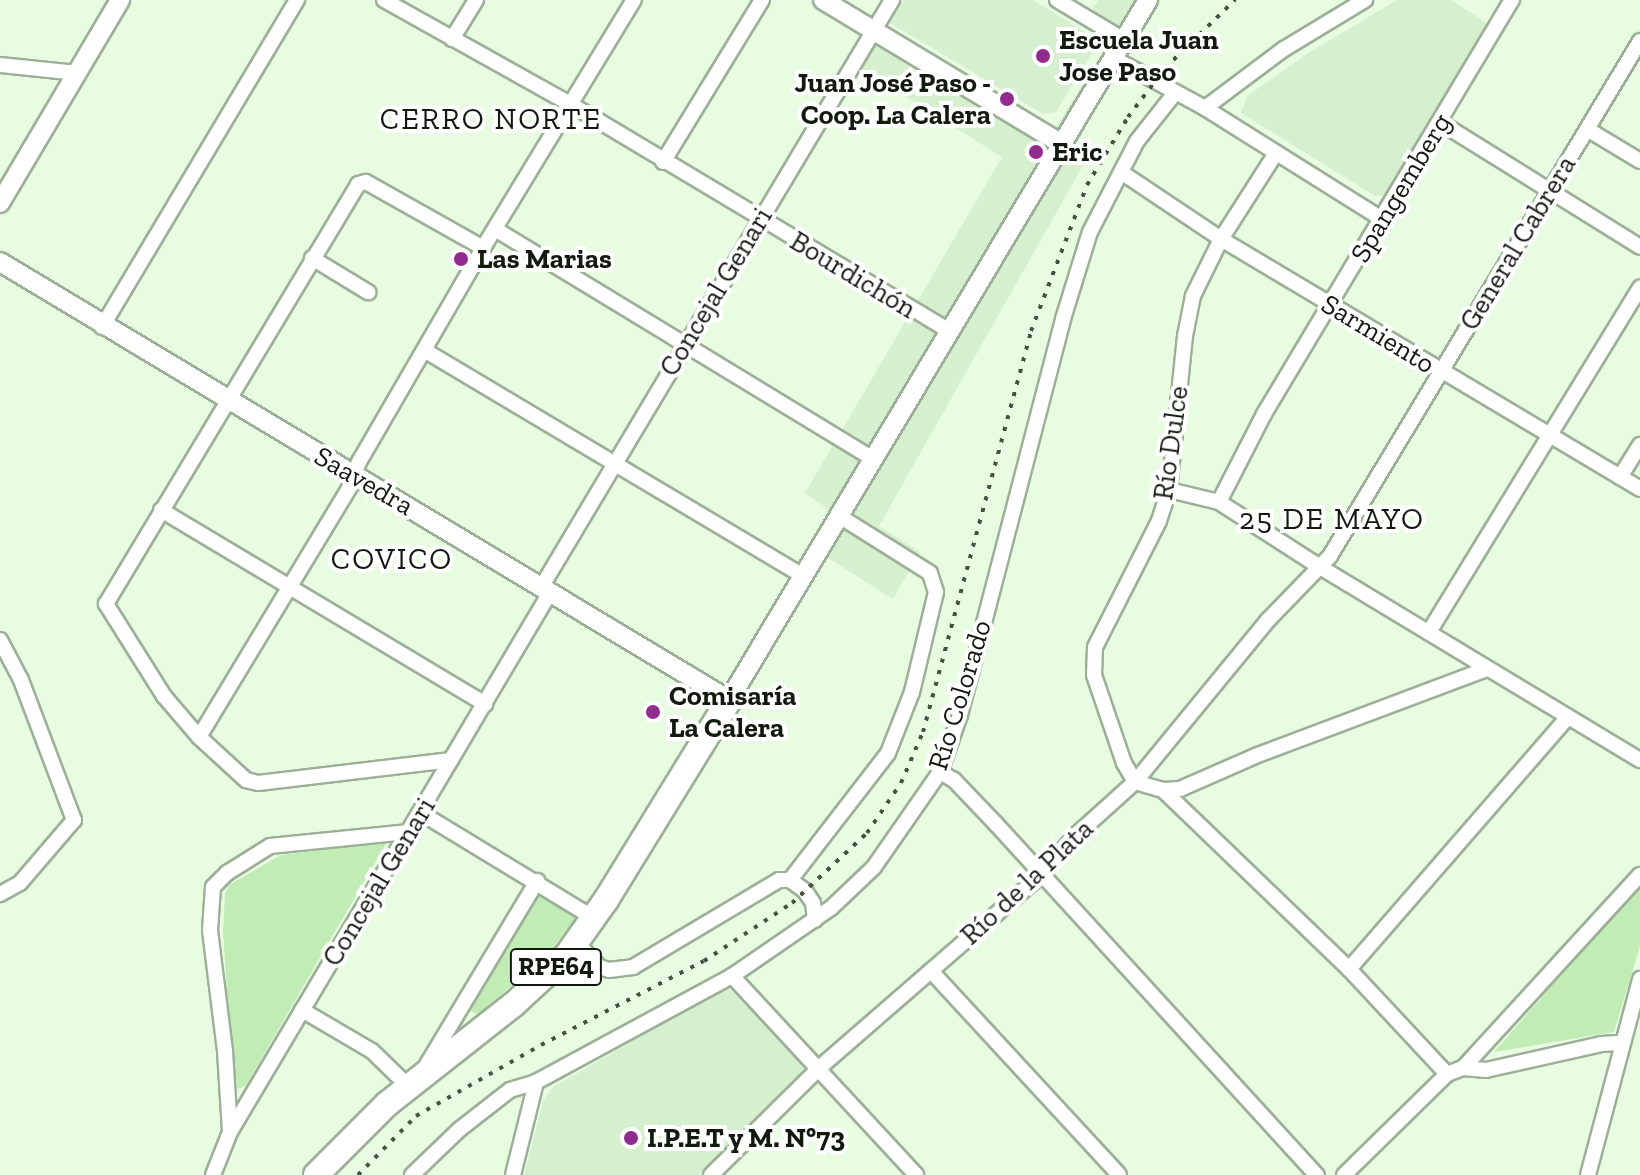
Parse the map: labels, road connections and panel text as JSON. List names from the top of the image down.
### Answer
{
  "streets": {
    "main road": ["RPE64"],
    "street": [
      "Spangemberg",
      "General Cabrera",
      "Bourdichón",
      "Concejal Genari",
      "Sarmiento",
      "Río Dulce",
      "Saavedra",
      "Río Colorado",
      "Río de la Plata"
    ]
  },
  "crossings": [
    ["Spangemberg", "Sarmiento"],
    ["General Cabrera", "Sarmiento"],
    ["General Cabrera", "Río de la Plata"],
    ["Bourdichón", "Concejal Genari"],
    ["Bourdichón", "RPE64"],
    ["Concejal Genari", "Saavedra"],
    ["Sarmiento", "Río Dulce"],
    ["Sarmiento", "Río Colorado"],
    ["Río Dulce", "Río de la Plata"],
    ["Saavedra", "RPE64"]
  ],
  "districts": ["CERRO NORTE", "25 DE MAYO", "COVICO"],
  "places": [
    "Escuela Juan Jose Paso",
    "Juan José Paso - Coop. La Calera",
    "Eric",
    "Las Marias",
    "Comisaría La Calera",
    "I.P.E.T y M. N°73"
  ]
}
